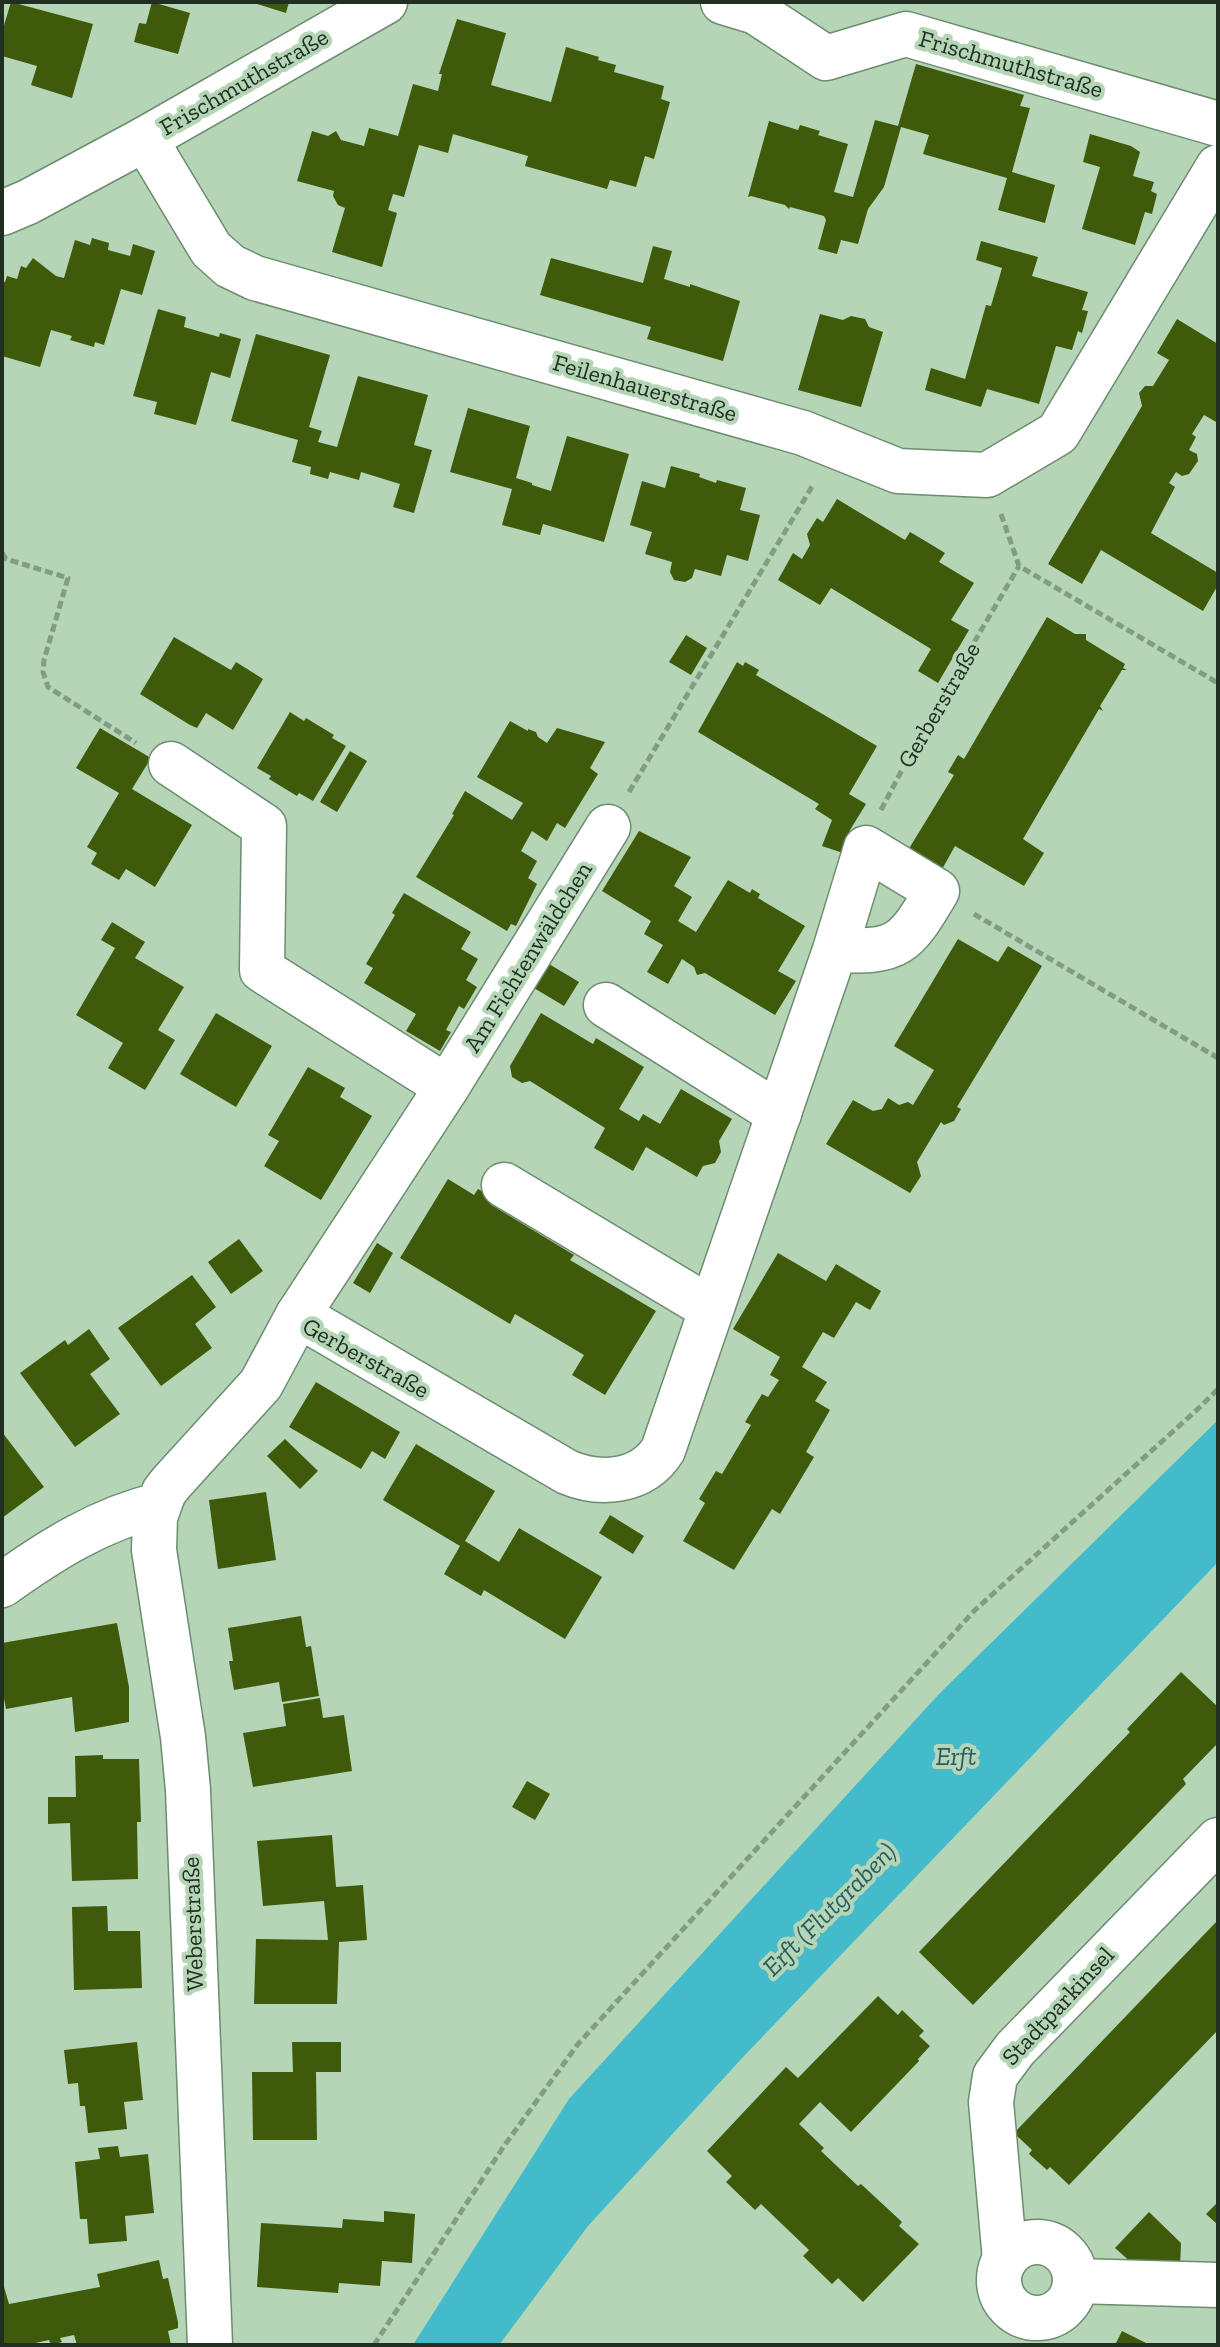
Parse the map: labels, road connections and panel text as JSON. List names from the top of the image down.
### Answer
{
  "streets": {
    "street": [
      "Frischmuthstraße",
      "Feilenhauerstraße",
      "Gerberstraße",
      "Am Fichtenwäldchen",
      "Weberstraße",
      "Stadtparkinsel"
    ]
  },
  "crossings": [
    ["Frischmuthstraße", "Feilenhauerstraße"],
    ["Gerberstraße", "Am Fichtenwäldchen"],
    ["Gerberstraße", "Weberstraße"]
  ],
  "water": ["Erft", "Erft (Flutgraben)"]
}
